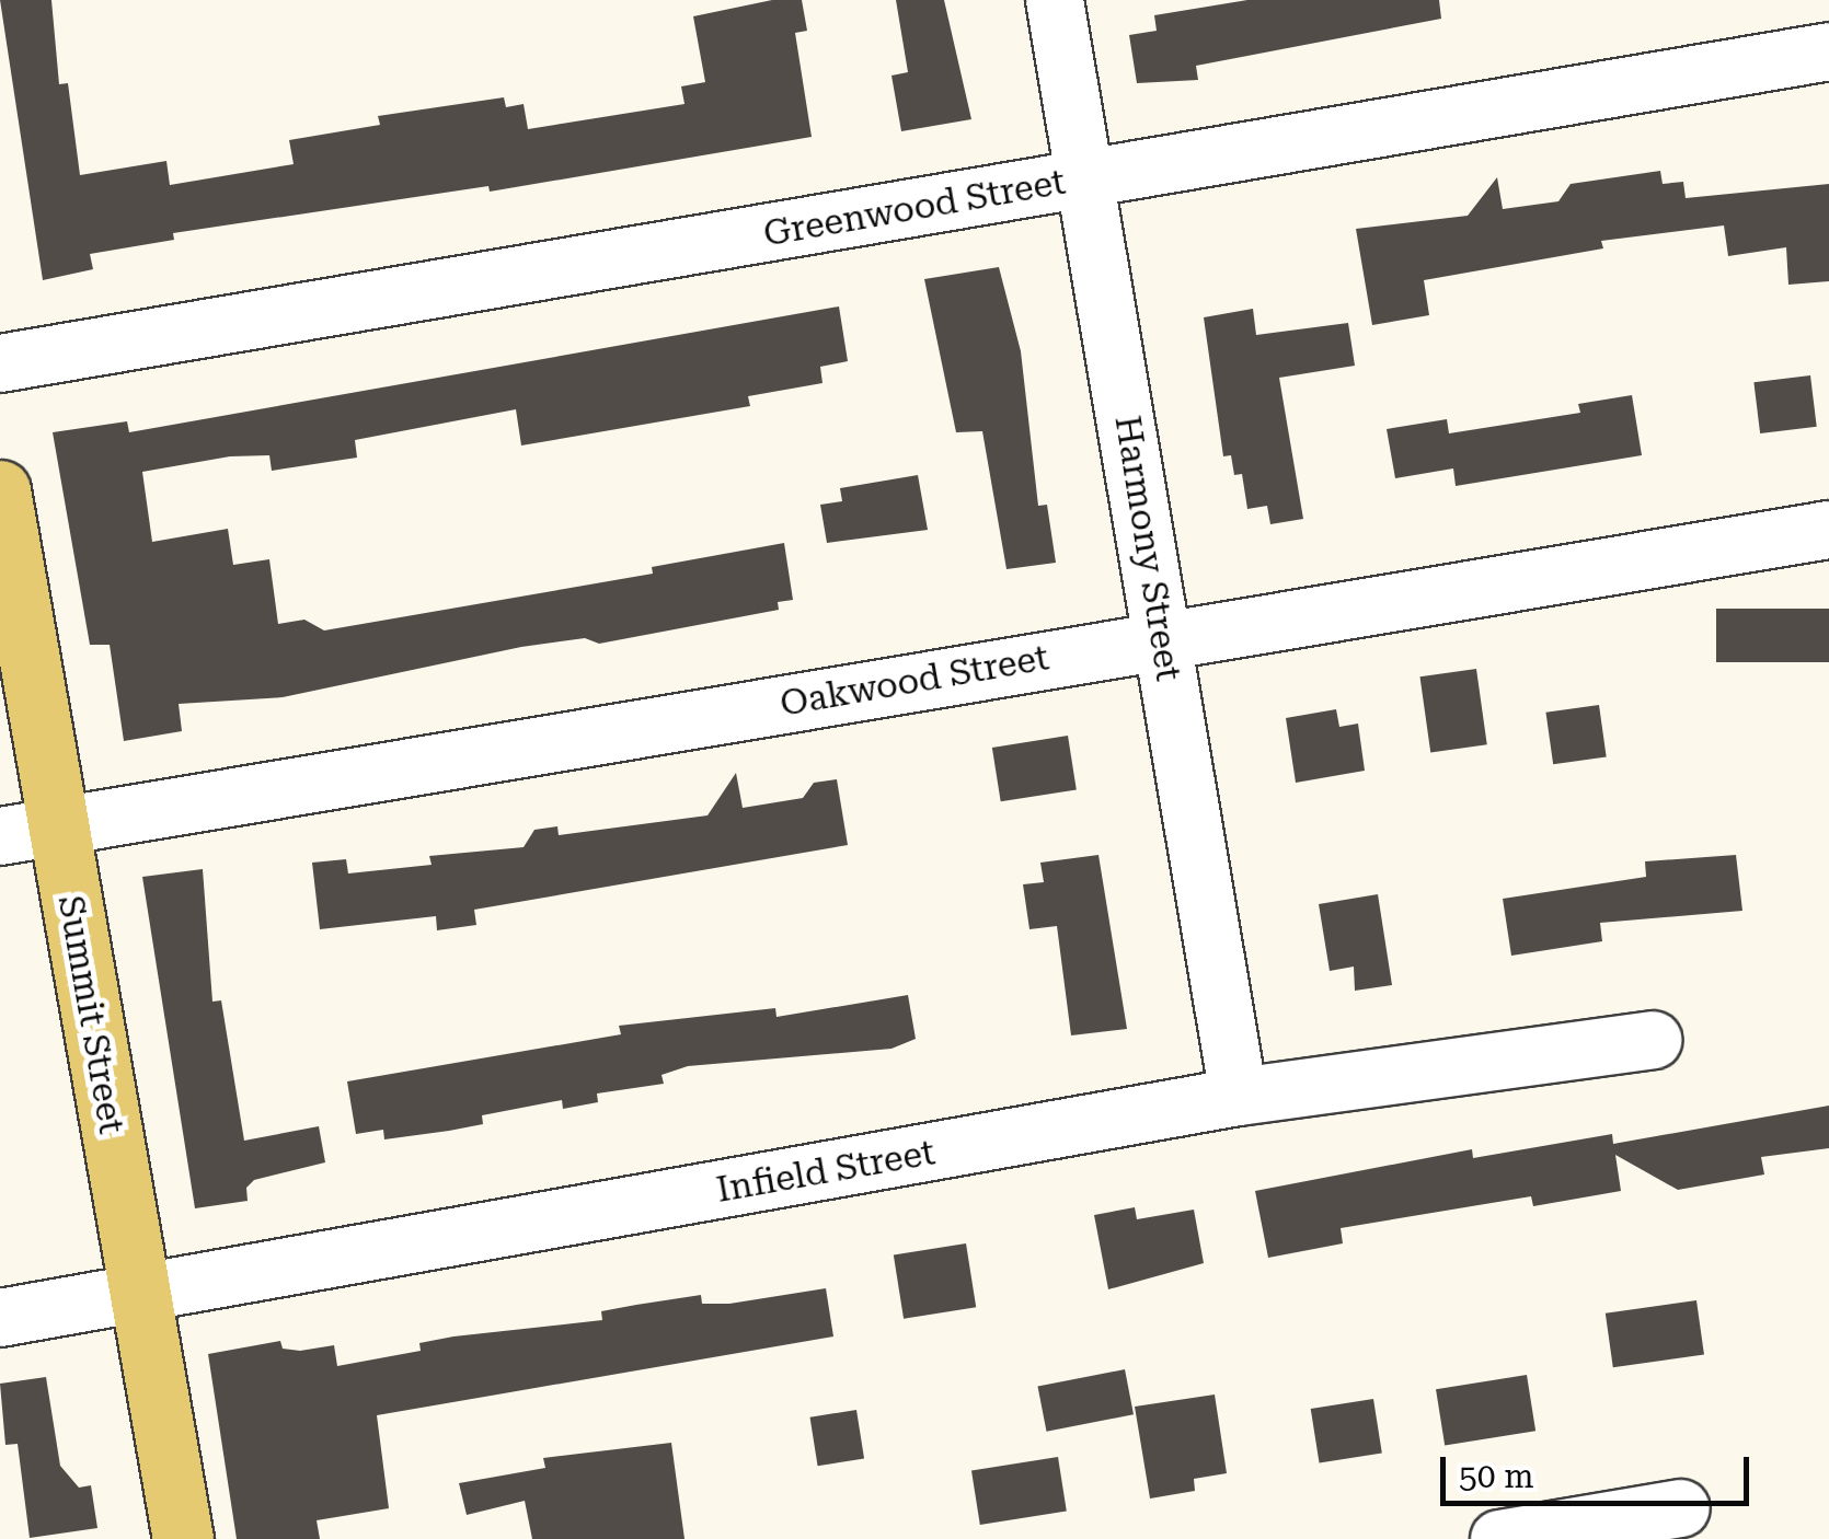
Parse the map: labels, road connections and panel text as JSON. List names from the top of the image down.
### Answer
{
  "streets": {
    "main road": ["Summit Street"],
    "street": [
      "Greenwood Street",
      "Harmony Street",
      "Oakwood Street",
      "Infield Street"
    ]
  },
  "crossings": [
    ["Greenwood Street", "Harmony Street"],
    ["Harmony Street", "Oakwood Street"],
    ["Harmony Street", "Infield Street"],
    ["Oakwood Street", "Summit Street"],
    ["Summit Street", "Infield Street"]
  ],
  "scale_bar": "50 m"
}
